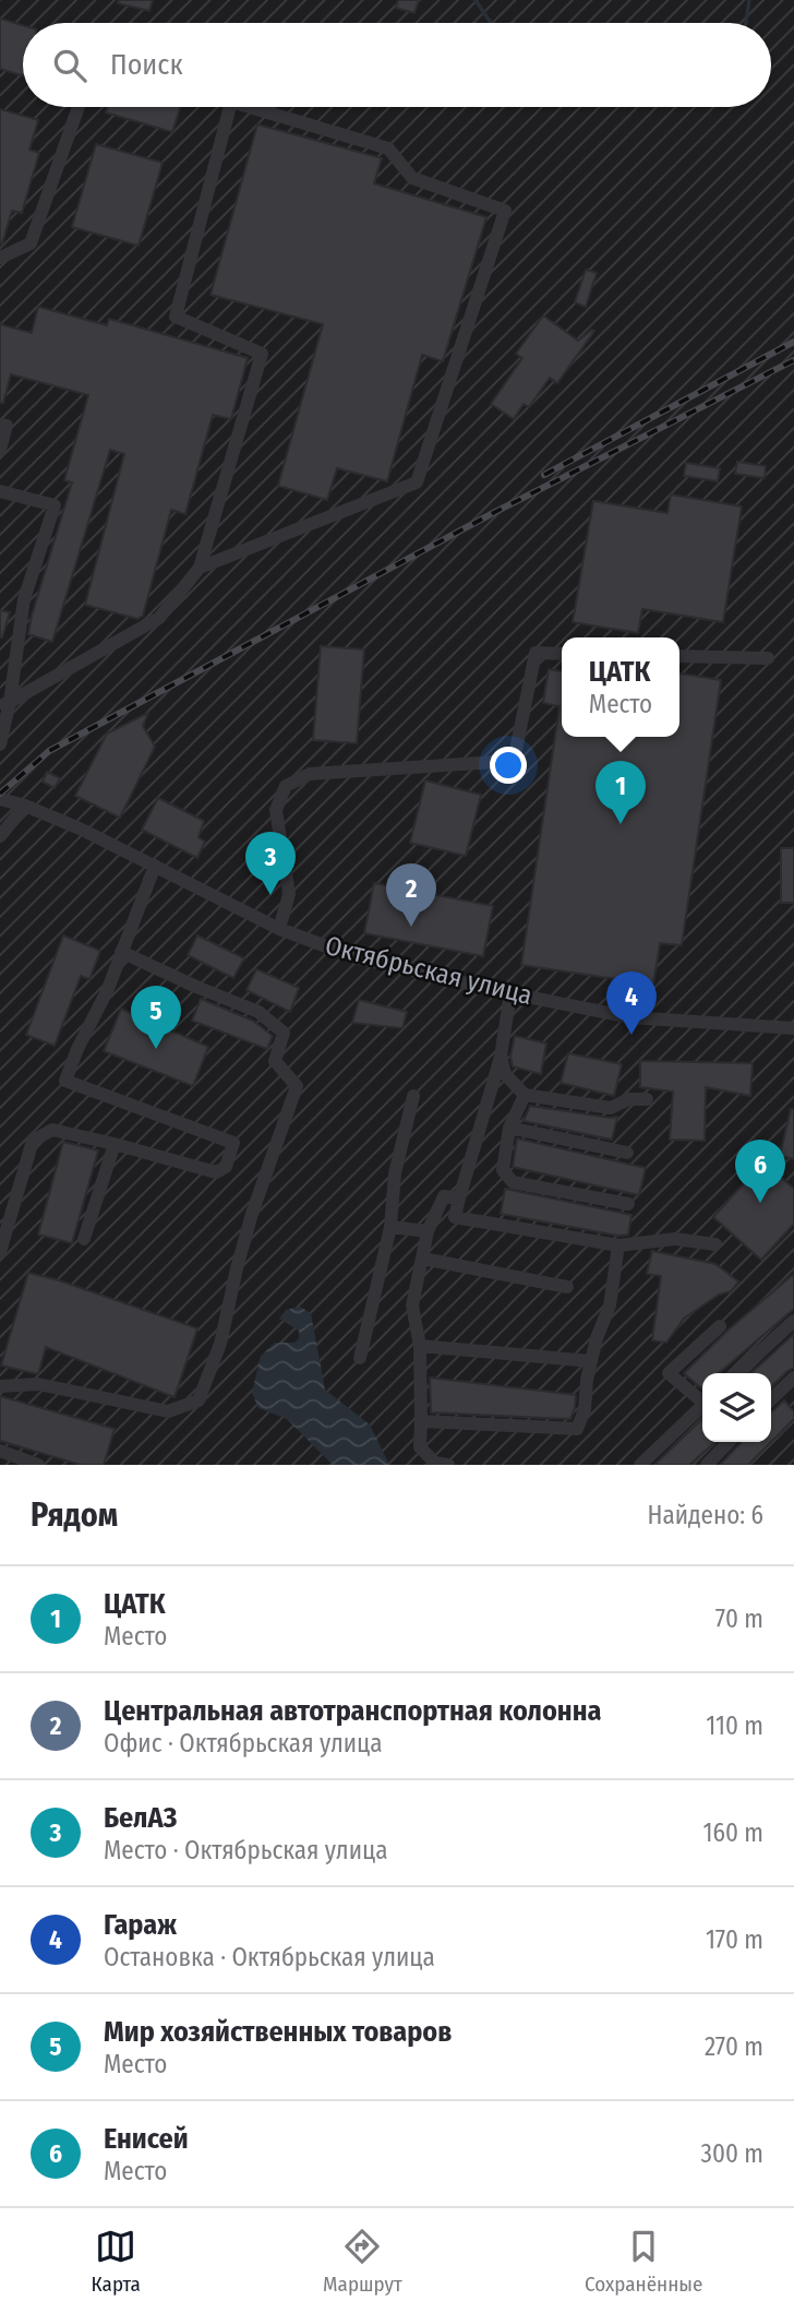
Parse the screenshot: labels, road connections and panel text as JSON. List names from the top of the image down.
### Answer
{
  "streets": {
    "street": ["Октябрьская улица"]
  },
  "page": {
    "search": "Поиск",
    "popup": ["ЦАТК", "Место"],
    "pins": [
      "1",
      "3",
      "2",
      "4",
      "5",
      "6"
    ],
    "heading": ["Рядом", "Найдено: 6"],
    "list": [
      {
        "mark": "1",
        "name": "ЦАТК",
        "note": "Место",
        "value": "70 m"
      },
      {
        "mark": "2",
        "name": "Центральная автотранспортная колонна",
        "note": "Офис · Октябрьская улица",
        "value": "110 m"
      },
      {
        "mark": "3",
        "name": "БелАЗ",
        "note": "Место · Октябрьская улица",
        "value": "160 m"
      },
      {
        "mark": "4",
        "name": "Гараж",
        "note": "Остановка · Октябрьская улица",
        "value": "170 m"
      },
      {
        "mark": "5",
        "name": "Мир хозяйственных товаров",
        "note": "Место",
        "value": "270 m"
      },
      {
        "mark": "6",
        "name": "Енисей",
        "note": "Место",
        "value": "300 m"
      }
    ],
    "nav": ["Карта", "Маршрут", "Сохранённые"]
  }
}
